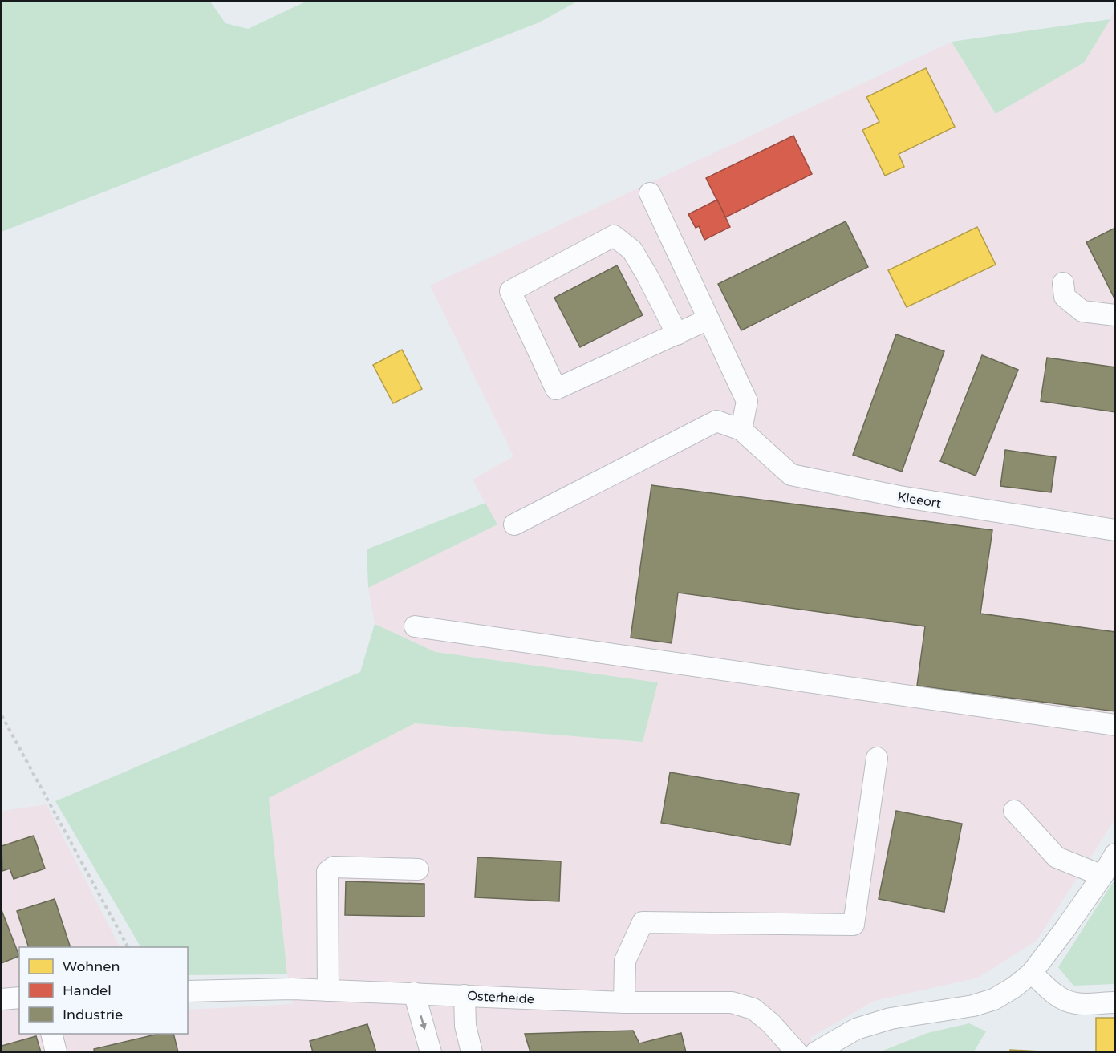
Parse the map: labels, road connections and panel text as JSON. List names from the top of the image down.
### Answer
{
  "streets": {
    "street": ["Kleeort", "Osterheide"]
  },
  "legend": ["Wohnen", "Handel", "Industrie"]
}
